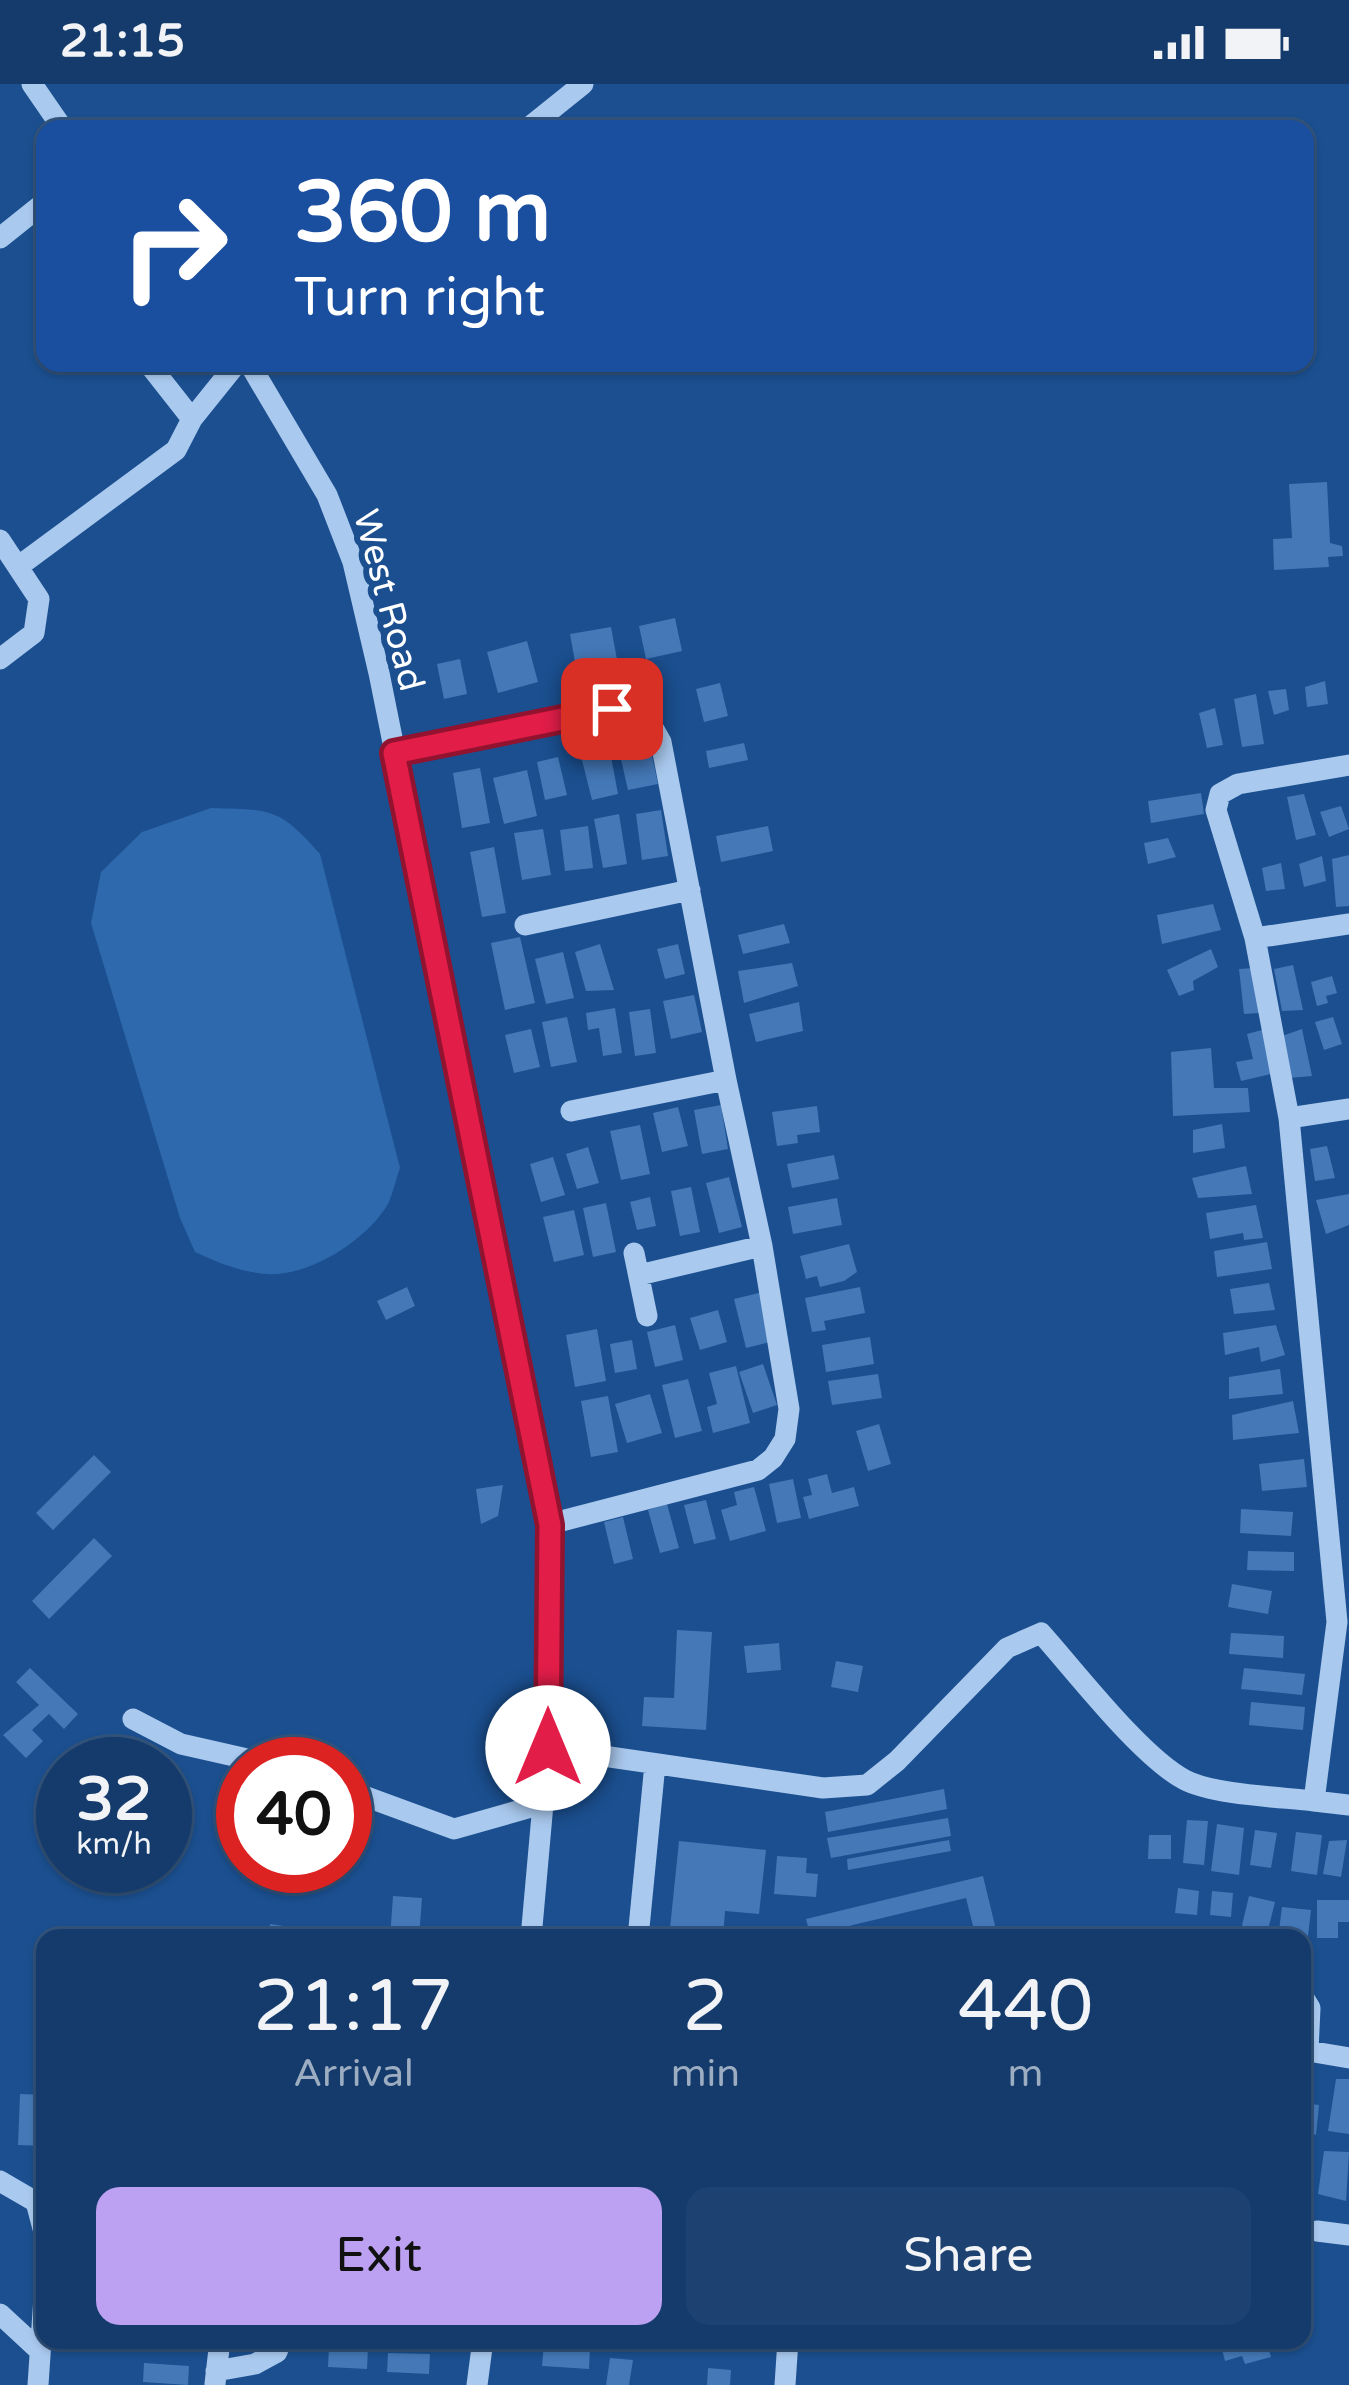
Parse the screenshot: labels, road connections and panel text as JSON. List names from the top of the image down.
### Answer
{
  "streets": {
    "street": ["West Road"]
  },
  "page": {
    "status": "21:15",
    "turn": ["360 m", "Turn right"],
    "speed": "32 km/h",
    "limit": "40",
    "eta": [
      "21:17",
      "Arrival",
      "2",
      "min",
      "440",
      "m"
    ],
    "buttons": ["Exit", "Share"]
  }
}
